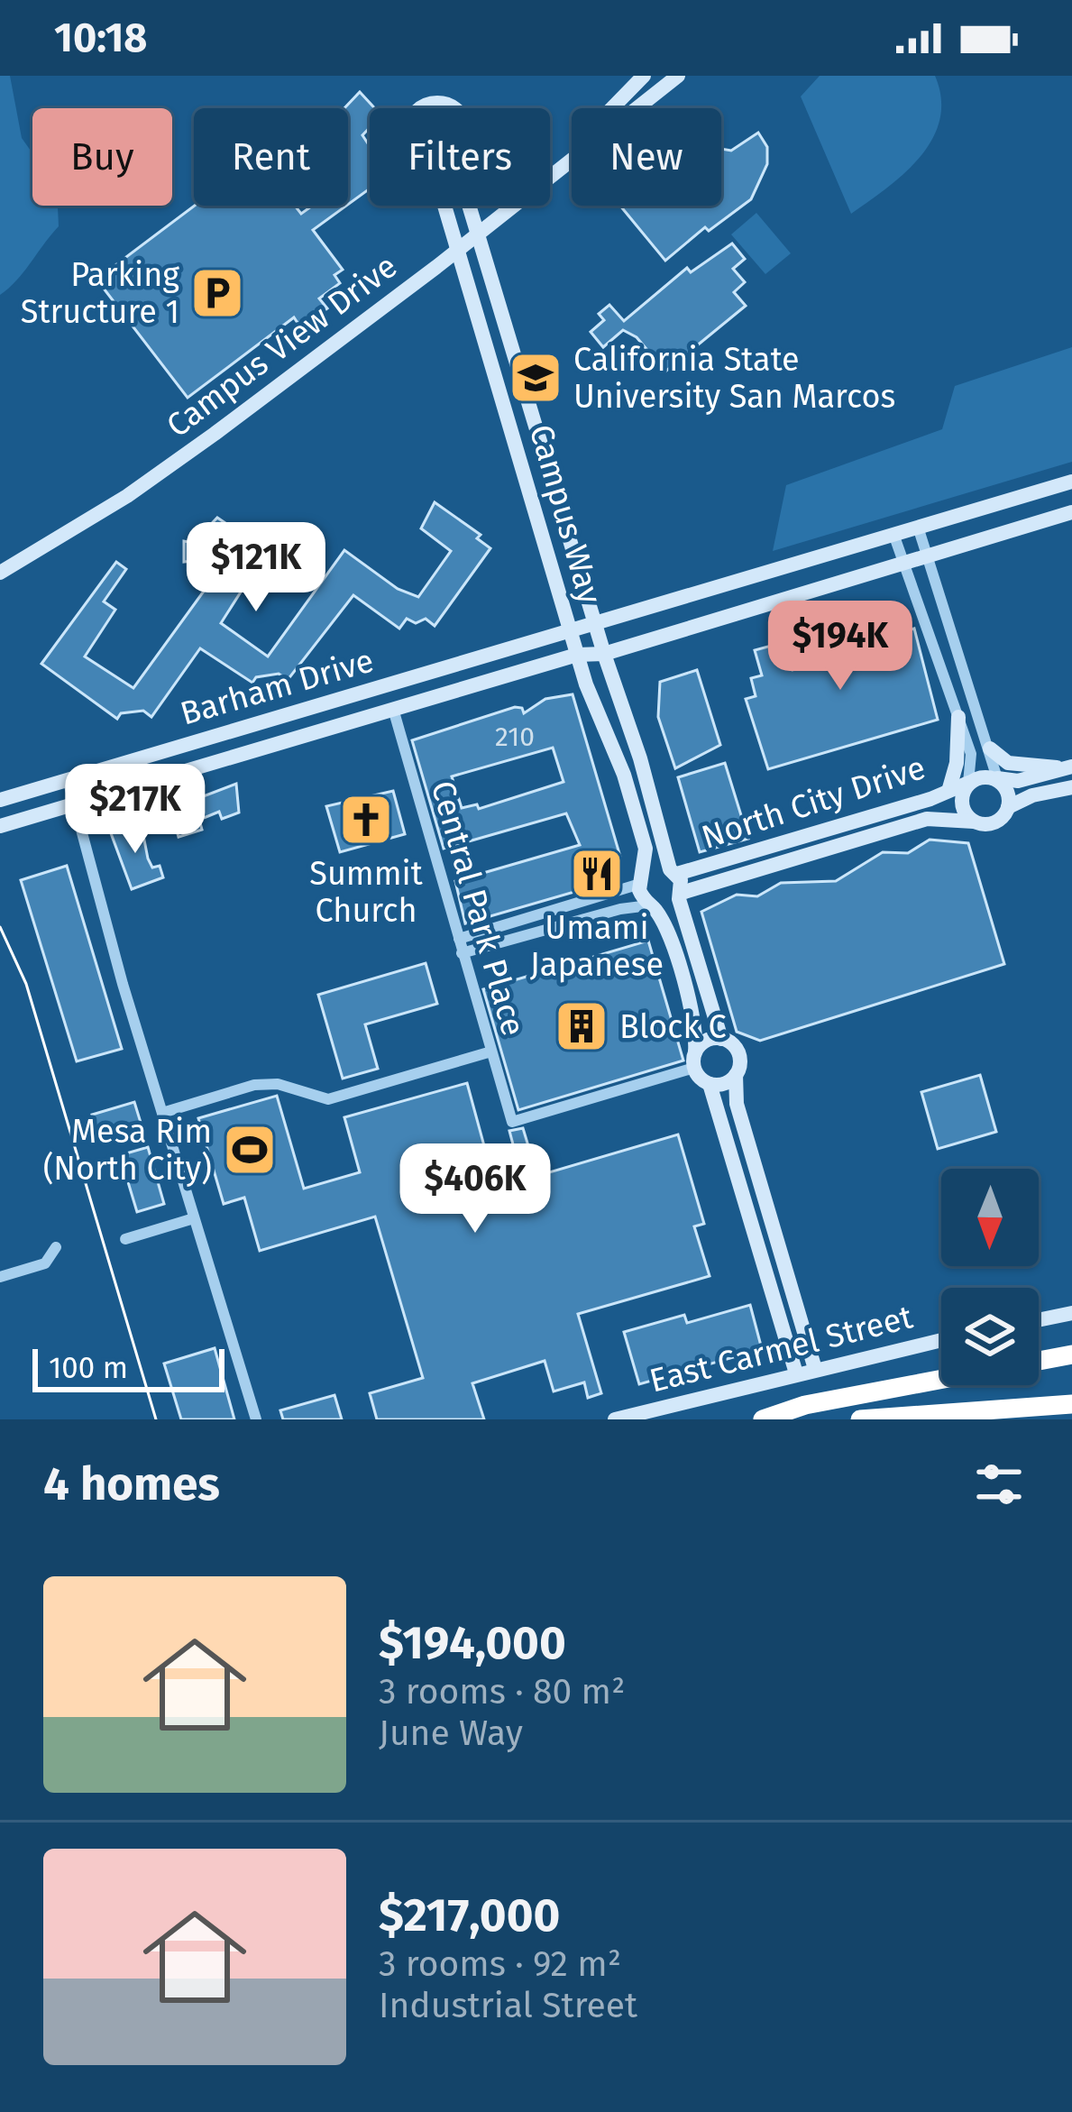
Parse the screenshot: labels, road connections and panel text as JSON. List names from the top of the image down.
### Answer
{
  "streets": {
    "street": [
      "Campus View Drive",
      "Campus Way",
      "Barham Drive",
      "North City Drive",
      "Central Park Place",
      "East Carmel Street"
    ]
  },
  "crossings": [
    ["Campus View Drive", "Campus Way"],
    ["Campus Way", "Barham Drive"],
    ["Campus Way", "North City Drive"],
    ["Campus Way", "Central Park Place"],
    ["Campus Way", "East Carmel Street"],
    ["Barham Drive", "Central Park Place"]
  ],
  "places": {
    "parking": ["Parking Structure 1"],
    "school or university": ["California State University San Marcos"],
    "church": ["Summit Church"],
    "restaurant": ["Umami Japanese"],
    "building": ["Block C"],
    "sports": ["Mesa Rim (North City)"]
  },
  "house_numbers": ["210"],
  "scale_bar": "100 m",
  "north": "bottom",
  "page": {
    "status": "10:18",
    "chip": [
      "Buy",
      "Rent",
      "Filters",
      "New"
    ],
    "price": [
      "$121K",
      "$194K",
      "$217K",
      "$406K"
    ],
    "scale": "100 m",
    "heading": "4 homes",
    "list": [
      {
        "name": "$194,000",
        "note": "3 rooms · 80 m² · June Way"
      },
      {
        "name": "$217,000",
        "note": "3 rooms · 92 m² · Industrial Street"
      }
    ]
  }
}
